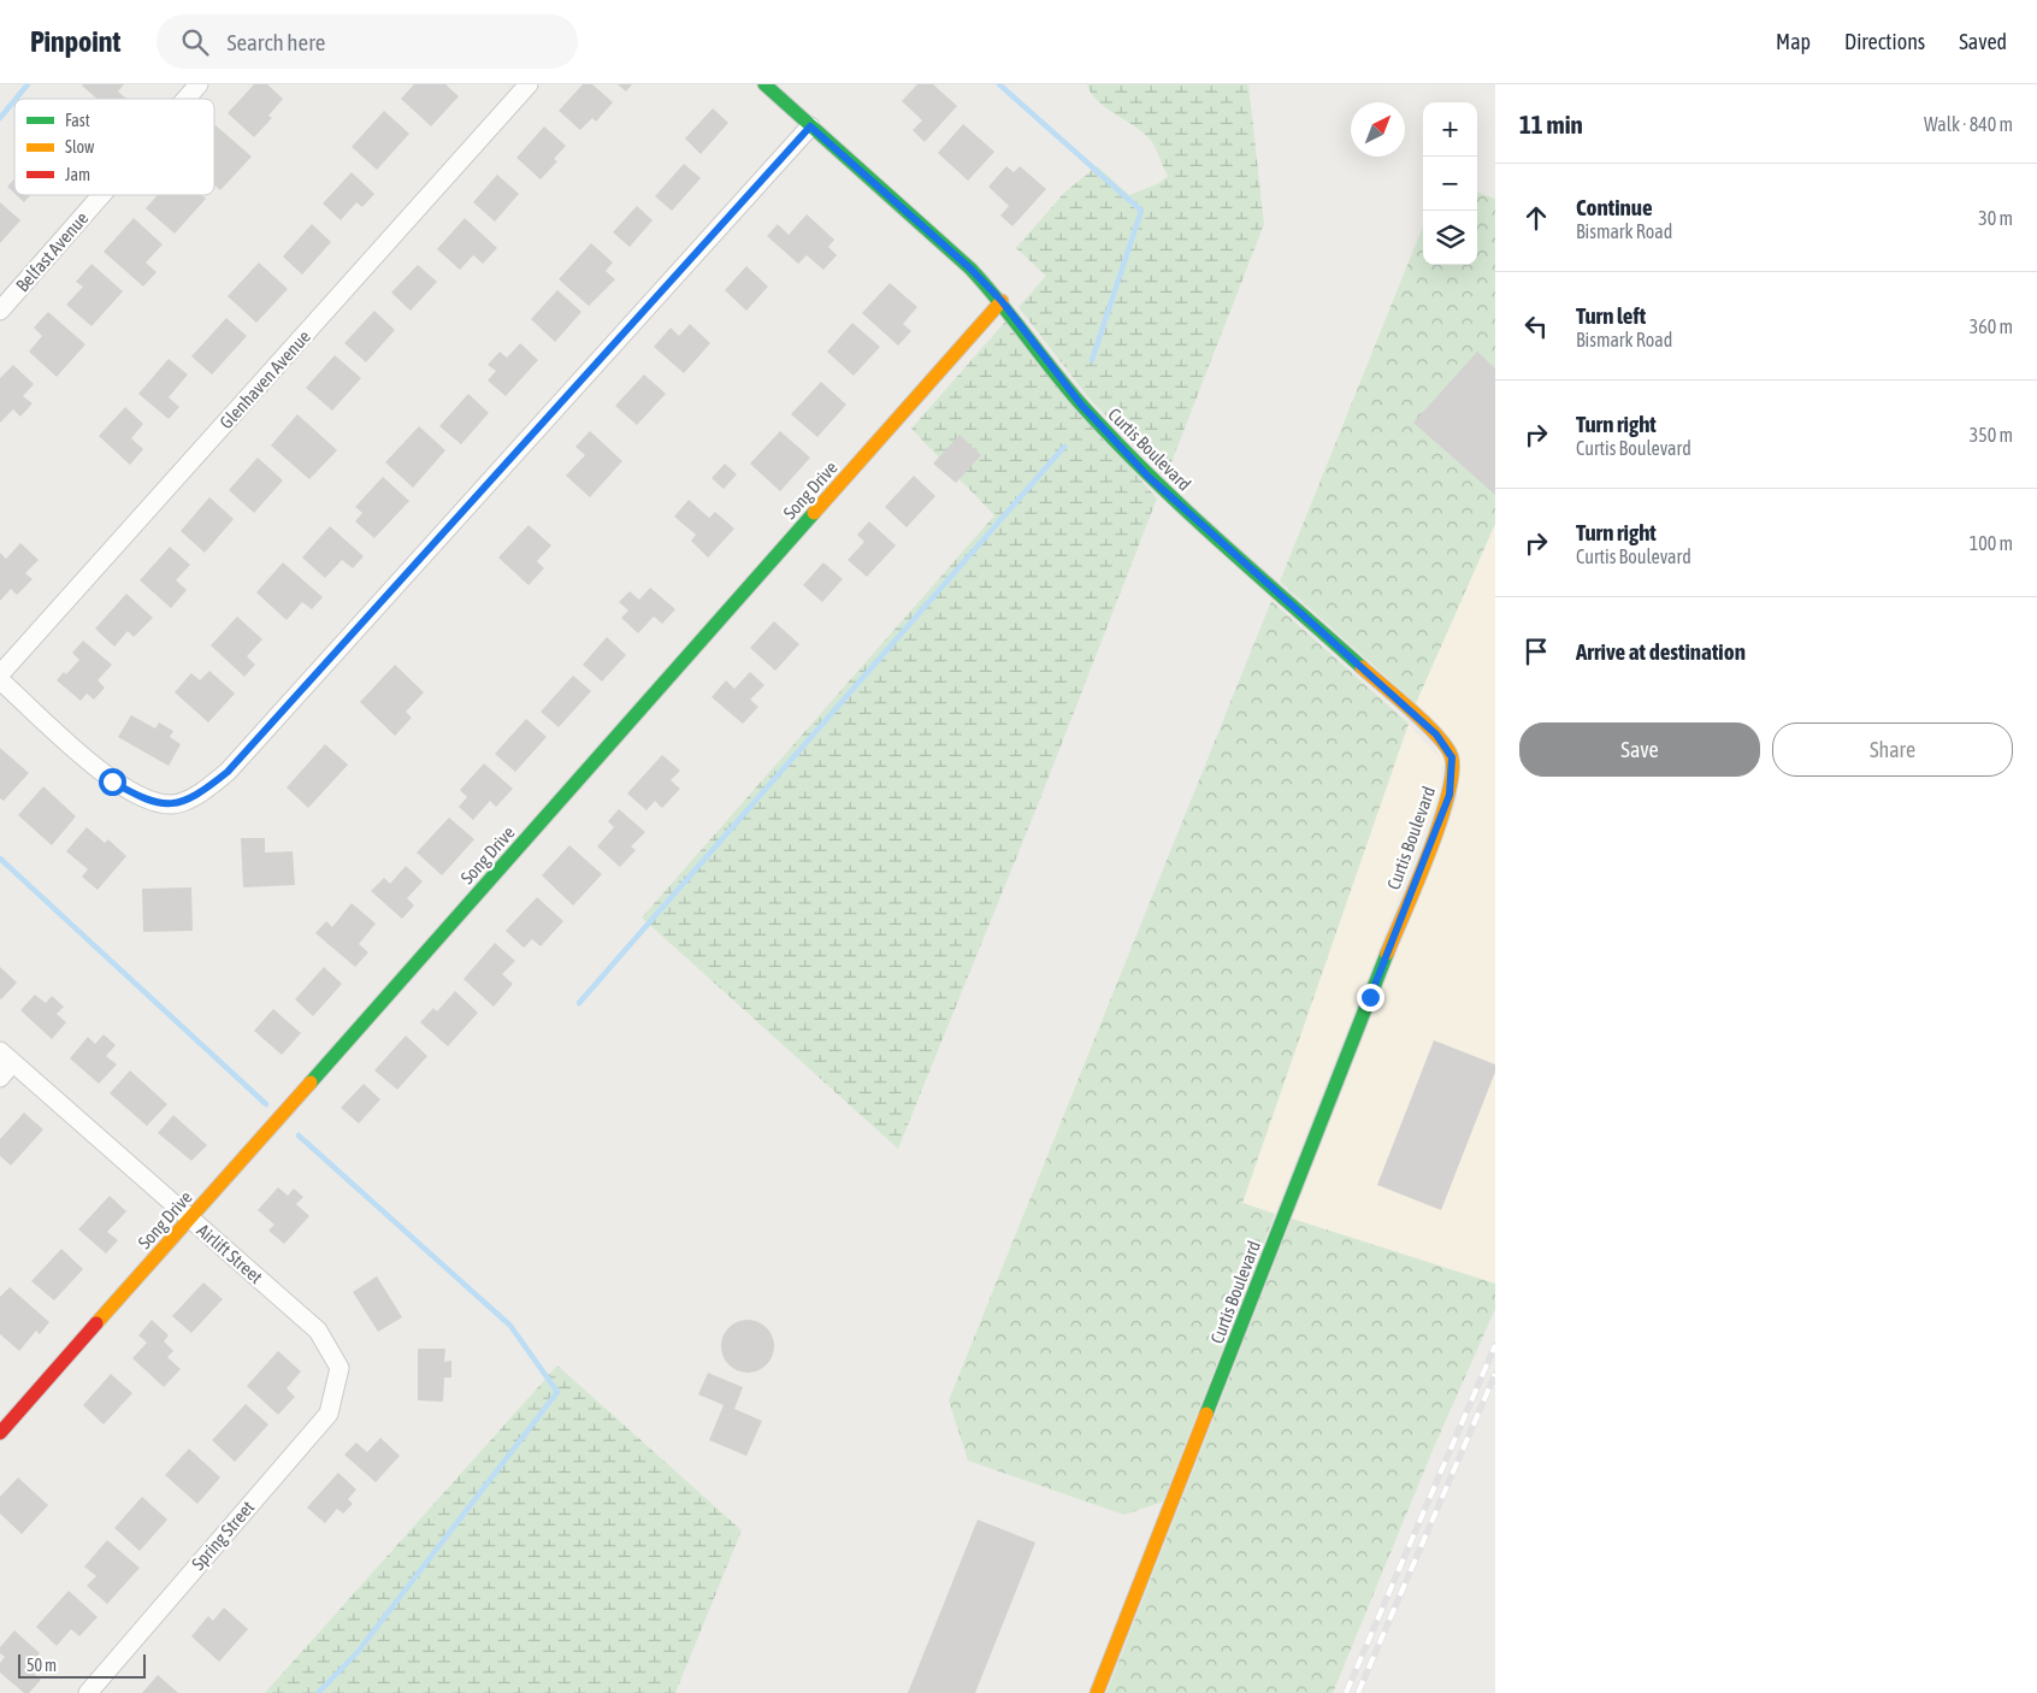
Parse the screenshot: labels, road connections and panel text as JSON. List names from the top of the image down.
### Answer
{
  "streets": {
    "street": [
      "Belfast Avenue",
      "Glenhaven Avenue",
      "Curtis Boulevard",
      "Song Drive",
      "Airlift Street",
      "Spring Street"
    ]
  },
  "crossings": [
    ["Curtis Boulevard", "Song Drive"],
    ["Song Drive", "Airlift Street"],
    ["Airlift Street", "Spring Street"]
  ],
  "legend": ["Fast", "Slow", "Jam"],
  "scale_bar": "50 m",
  "north": "top right",
  "page": {
    "header": "Pinpoint",
    "search": "Search here",
    "nav": ["Map", "Directions", "Saved"],
    "heading": ["11 min", "Walk · 840 m"],
    "map_buttons": ["+", "−"],
    "list": [
      ["Continue", "Bismark Road", "30 m"],
      ["Turn left", "Bismark Road", "360 m"],
      ["Turn right", "Curtis Boulevard", "350 m"],
      ["Turn right", "Curtis Boulevard", "100 m"],
      "Arrive at destination"
    ],
    "buttons": ["Save", "Share"],
    "scale": "50 m"
  }
}
